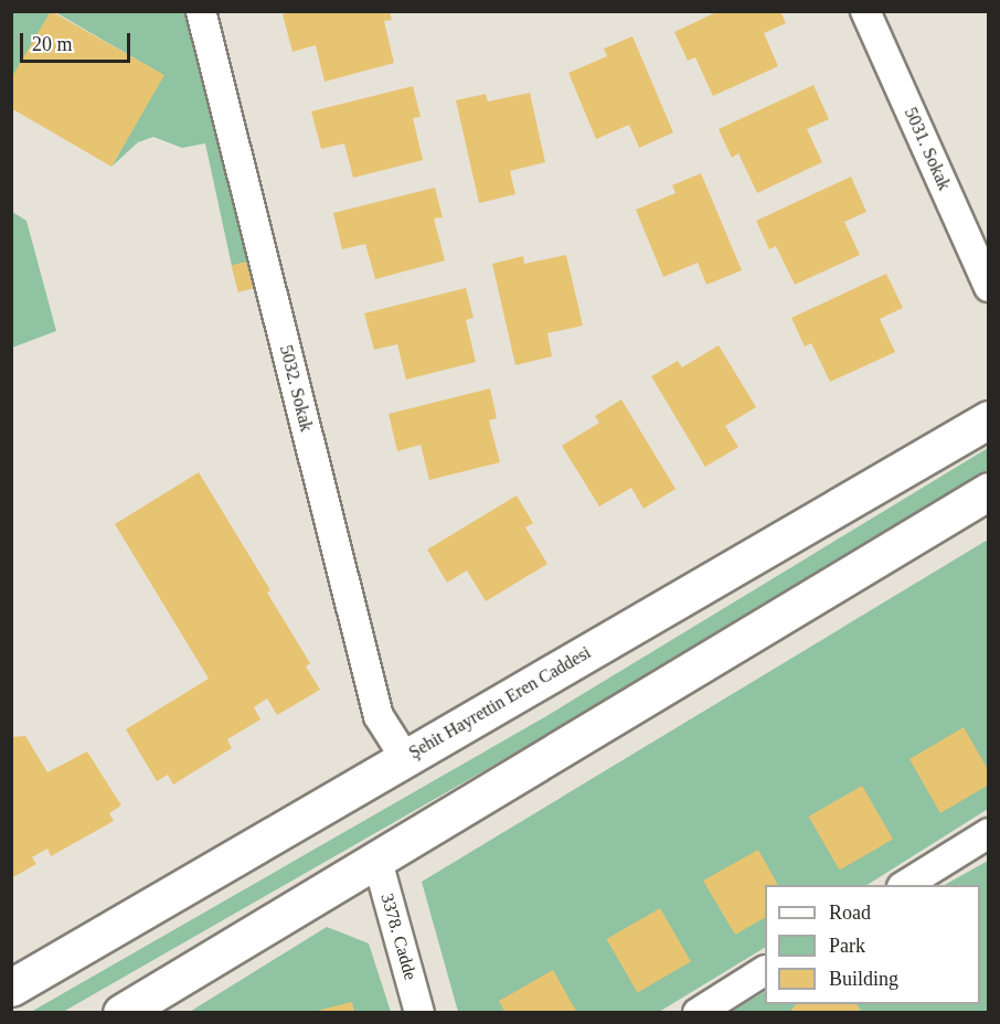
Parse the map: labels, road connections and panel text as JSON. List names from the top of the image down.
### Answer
{
  "streets": {
    "main road": ["Şehit Hayrettin Eren Caddesi"],
    "street": ["5031. Sokak", "5032. Sokak", "3378. Cadde"]
  },
  "crossings": [
    ["5032. Sokak", "Şehit Hayrettin Eren Caddesi"]
  ],
  "legend": ["Road", "Park", "Building"],
  "scale_bar": "20 m"
}
